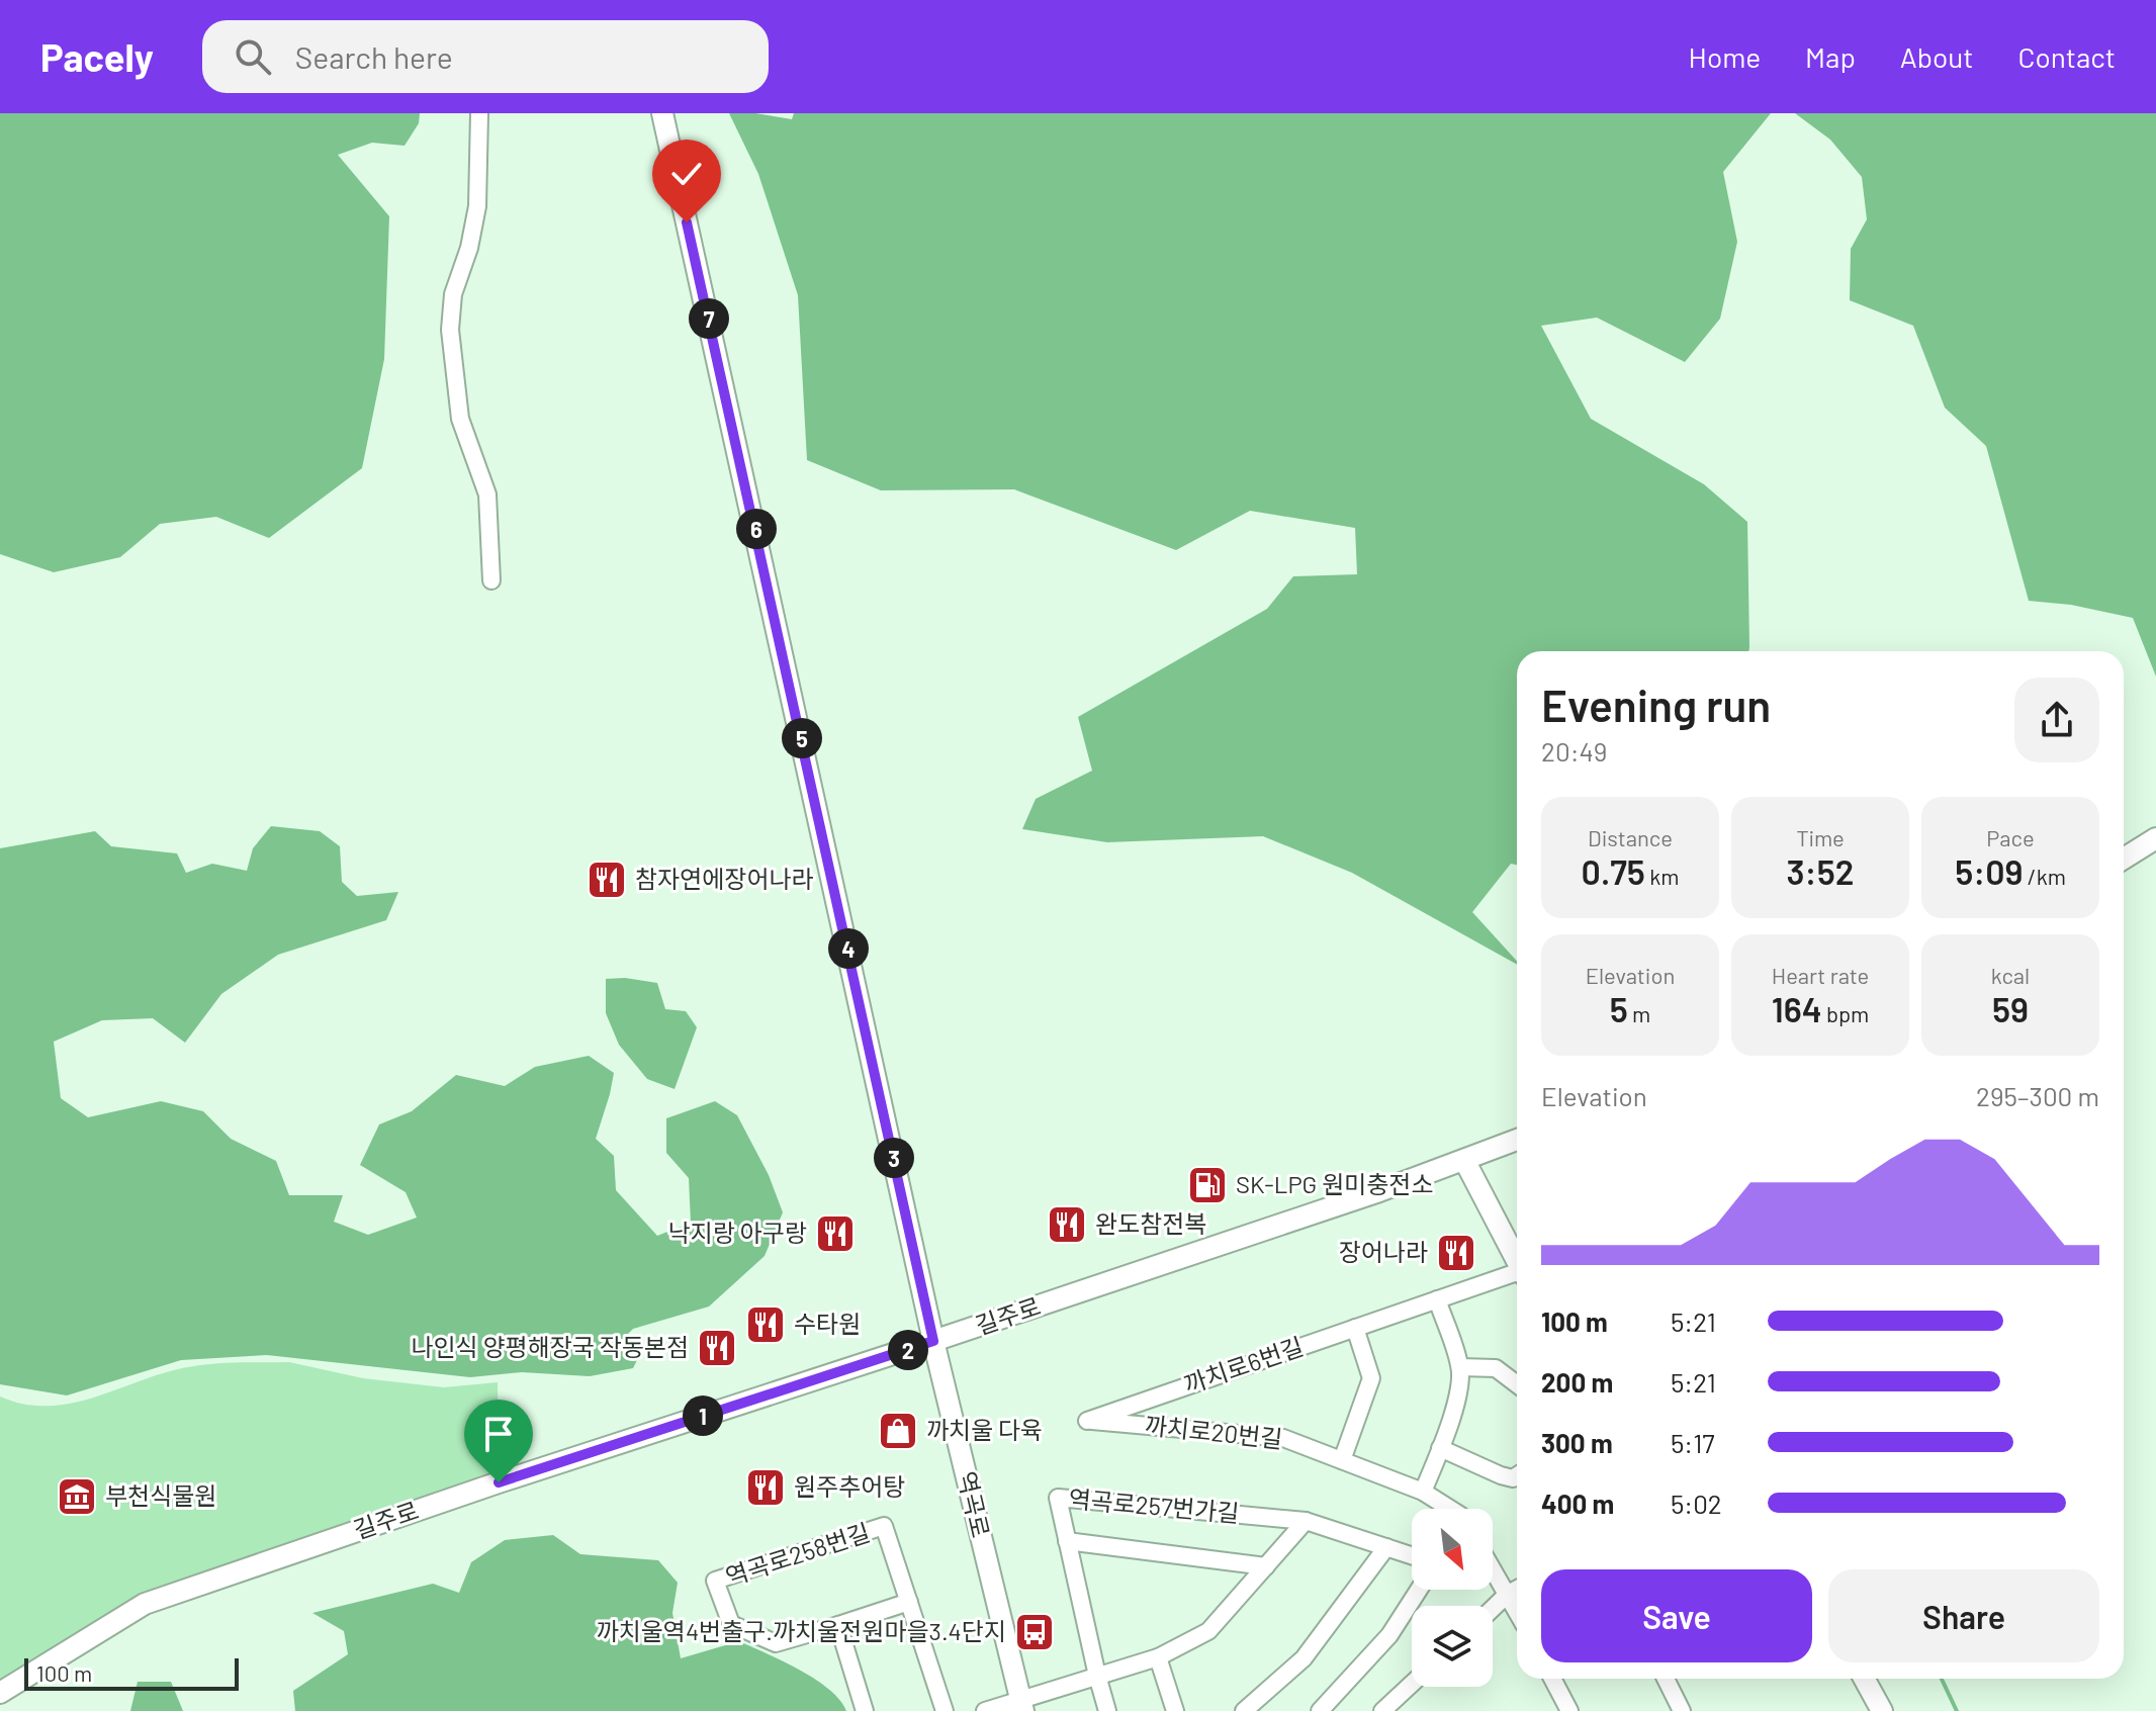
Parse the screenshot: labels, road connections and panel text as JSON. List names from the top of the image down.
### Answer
{
  "streets": {
    "street": [
      "길주로",
      "까치로6번길",
      "까치로20번길",
      "역곡로",
      "역곡로257번가길",
      "역곡로258번길"
    ]
  },
  "crossings": [
    ["길주로", "역곡로"],
    ["까치로6번길", "까치로20번길"]
  ],
  "places": {
    "restaurant": [
      "참자연에장어나라",
      "완도참전복",
      "낙지랑 아구랑",
      "장어나라",
      "수타원",
      "나인식 양평해장국 작동본점",
      "원주추어탕"
    ],
    "fuel station": ["SK-LPG 원미충전소"],
    "shop": ["까치울 다육"],
    "museum": ["부천식물원"],
    "bus stop": ["까치울역4번출구.까치울전원마을3.4단지"]
  },
  "scale_bar": "100 m",
  "north": "bottom right",
  "page": {
    "header": "Pacely",
    "search": "Search here",
    "nav": [
      "Home",
      "Map",
      "About",
      "Contact"
    ],
    "pins": [
      "7",
      "6",
      "5",
      "4",
      "3",
      "2",
      "1"
    ],
    "heading": ["Evening run", "20:49"],
    "stats": [
      ["Distance", "0.75 km"],
      ["Time", "3:52"],
      ["Pace", "5:09 /km"],
      ["Elevation", "5 m"],
      ["Heart rate", "164 bpm"],
      ["kcal", "59"]
    ],
    "chart": ["Elevation", "295–300 m"],
    "list": [
      {
        "name": "100 m",
        "note": "5:21"
      },
      {
        "name": "200 m",
        "note": "5:21"
      },
      {
        "name": "300 m",
        "note": "5:17"
      },
      {
        "name": "400 m",
        "note": "5:02"
      }
    ],
    "buttons": ["Save", "Share"],
    "scale": "100 m"
  }
}
